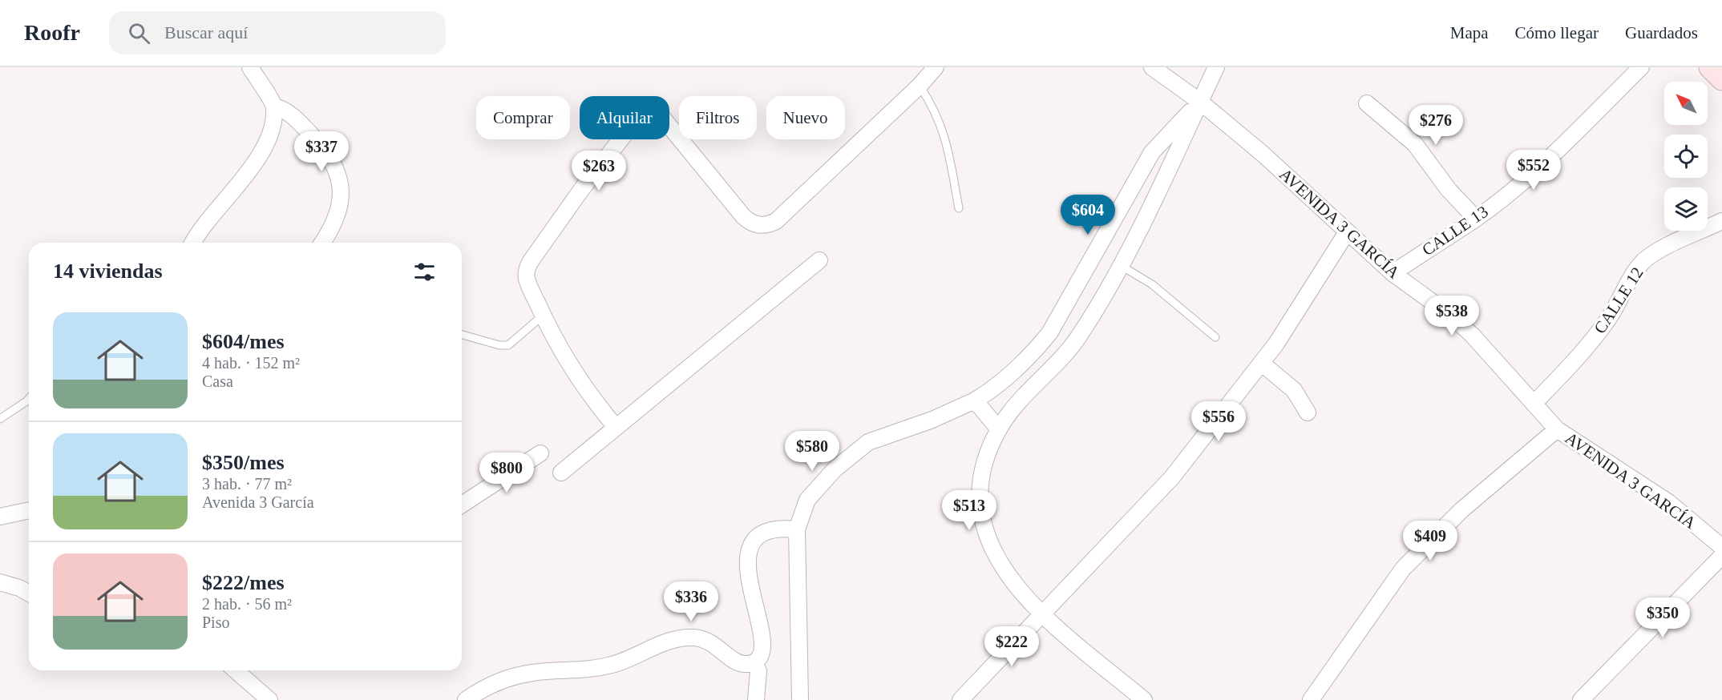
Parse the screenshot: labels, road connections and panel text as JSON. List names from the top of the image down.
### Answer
{
  "streets": {
    "street": ["AVENIDA 3 GARCÍA", "CALLE 13", "CALLE 12"]
  },
  "crossings": [
    ["AVENIDA 3 GARCÍA", "CALLE 13"],
    ["AVENIDA 3 GARCÍA", "CALLE 12"]
  ],
  "north": "top left",
  "page": {
    "header": "Roofr",
    "search": "Buscar aquí",
    "nav": ["Mapa", "Cómo llegar", "Guardados"],
    "chip": [
      "Comprar",
      "Alquilar",
      "Filtros",
      "Nuevo"
    ],
    "price": [
      "$276",
      "$337",
      "$552",
      "$263",
      "$604",
      "$538",
      "$556",
      "$580",
      "$800",
      "$513",
      "$409",
      "$336",
      "$350",
      "$222"
    ],
    "heading": "14 viviendas",
    "list": [
      {
        "name": "$604/mes",
        "note": "4 hab. · 152 m² · Casa"
      },
      {
        "name": "$350/mes",
        "note": "3 hab. · 77 m² · Avenida 3 García"
      },
      {
        "name": "$222/mes",
        "note": "2 hab. · 56 m² · Piso"
      }
    ]
  }
}
